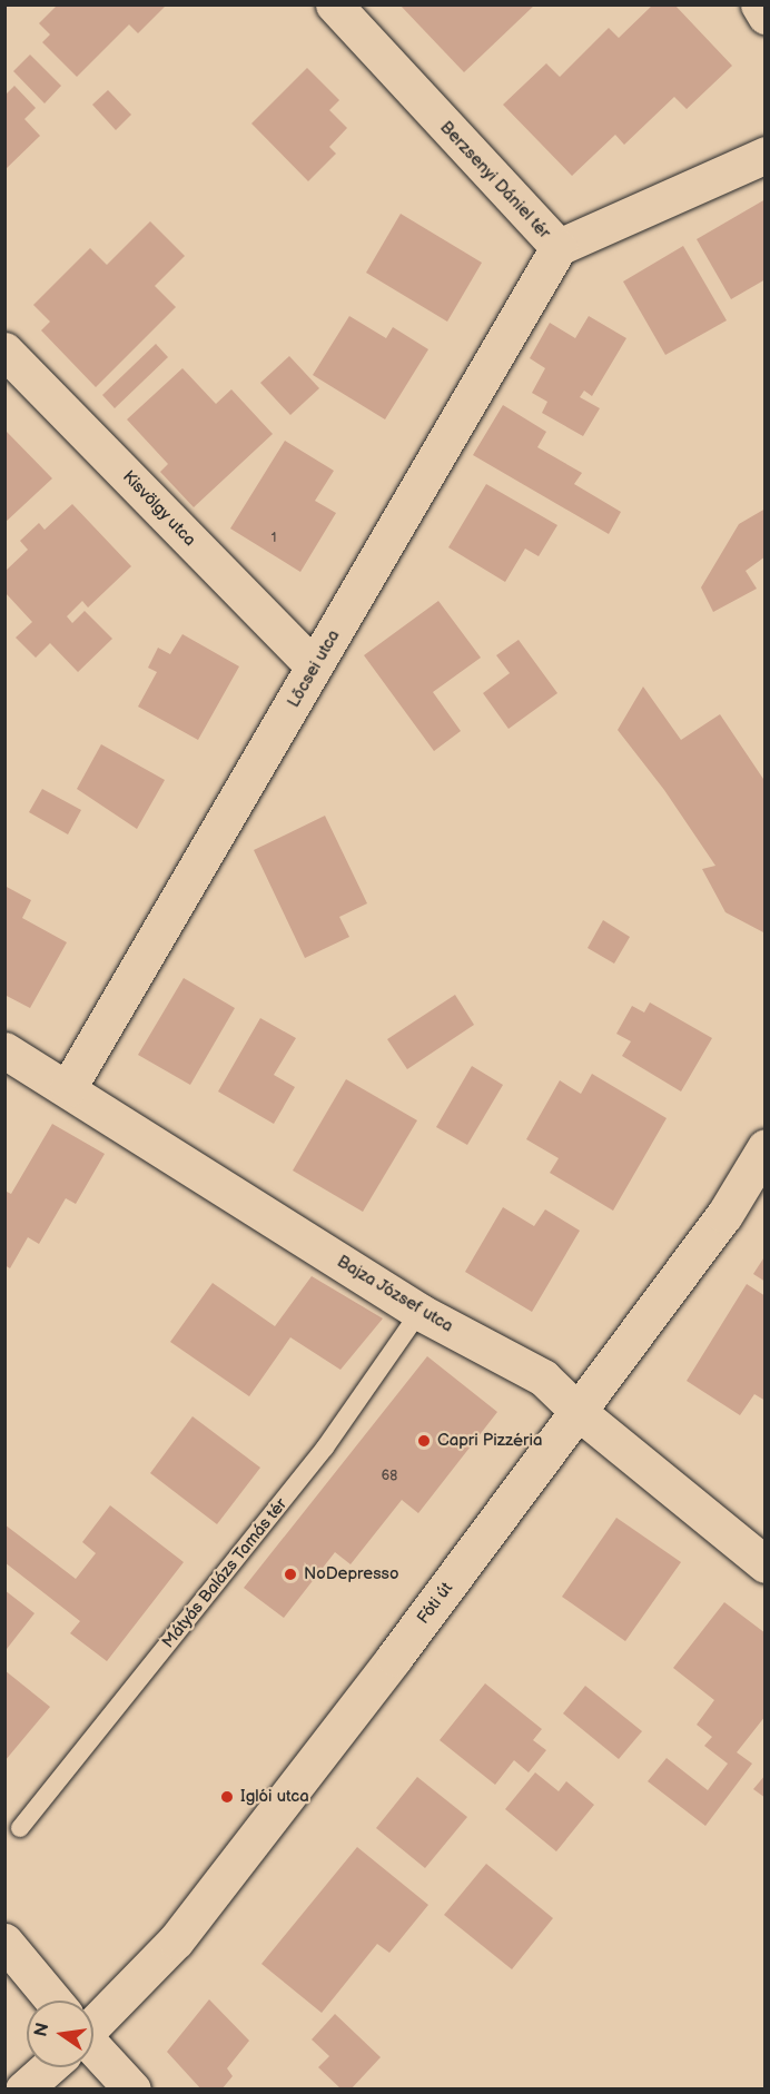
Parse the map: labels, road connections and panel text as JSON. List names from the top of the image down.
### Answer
{
  "streets": {
    "street": [
      "Berzsenyi Dániel tér",
      "Kisvölgy utca",
      "Lőcsei utca",
      "Bajza József utca",
      "Fóti út"
    ],
    "lane": ["Mátyás Balázs Tamás tér"]
  },
  "crossings": [
    ["Berzsenyi Dániel tér", "Lőcsei utca"],
    ["Kisvölgy utca", "Lőcsei utca"],
    ["Lőcsei utca", "Bajza József utca"],
    ["Bajza József utca", "Mátyás Balázs Tamás tér"],
    ["Bajza József utca", "Fóti út"]
  ],
  "places": ["Capri Pizzéria", "NoDepresso", "Iglói utca"],
  "house_numbers": ["1", "68"],
  "north": "left"
}
